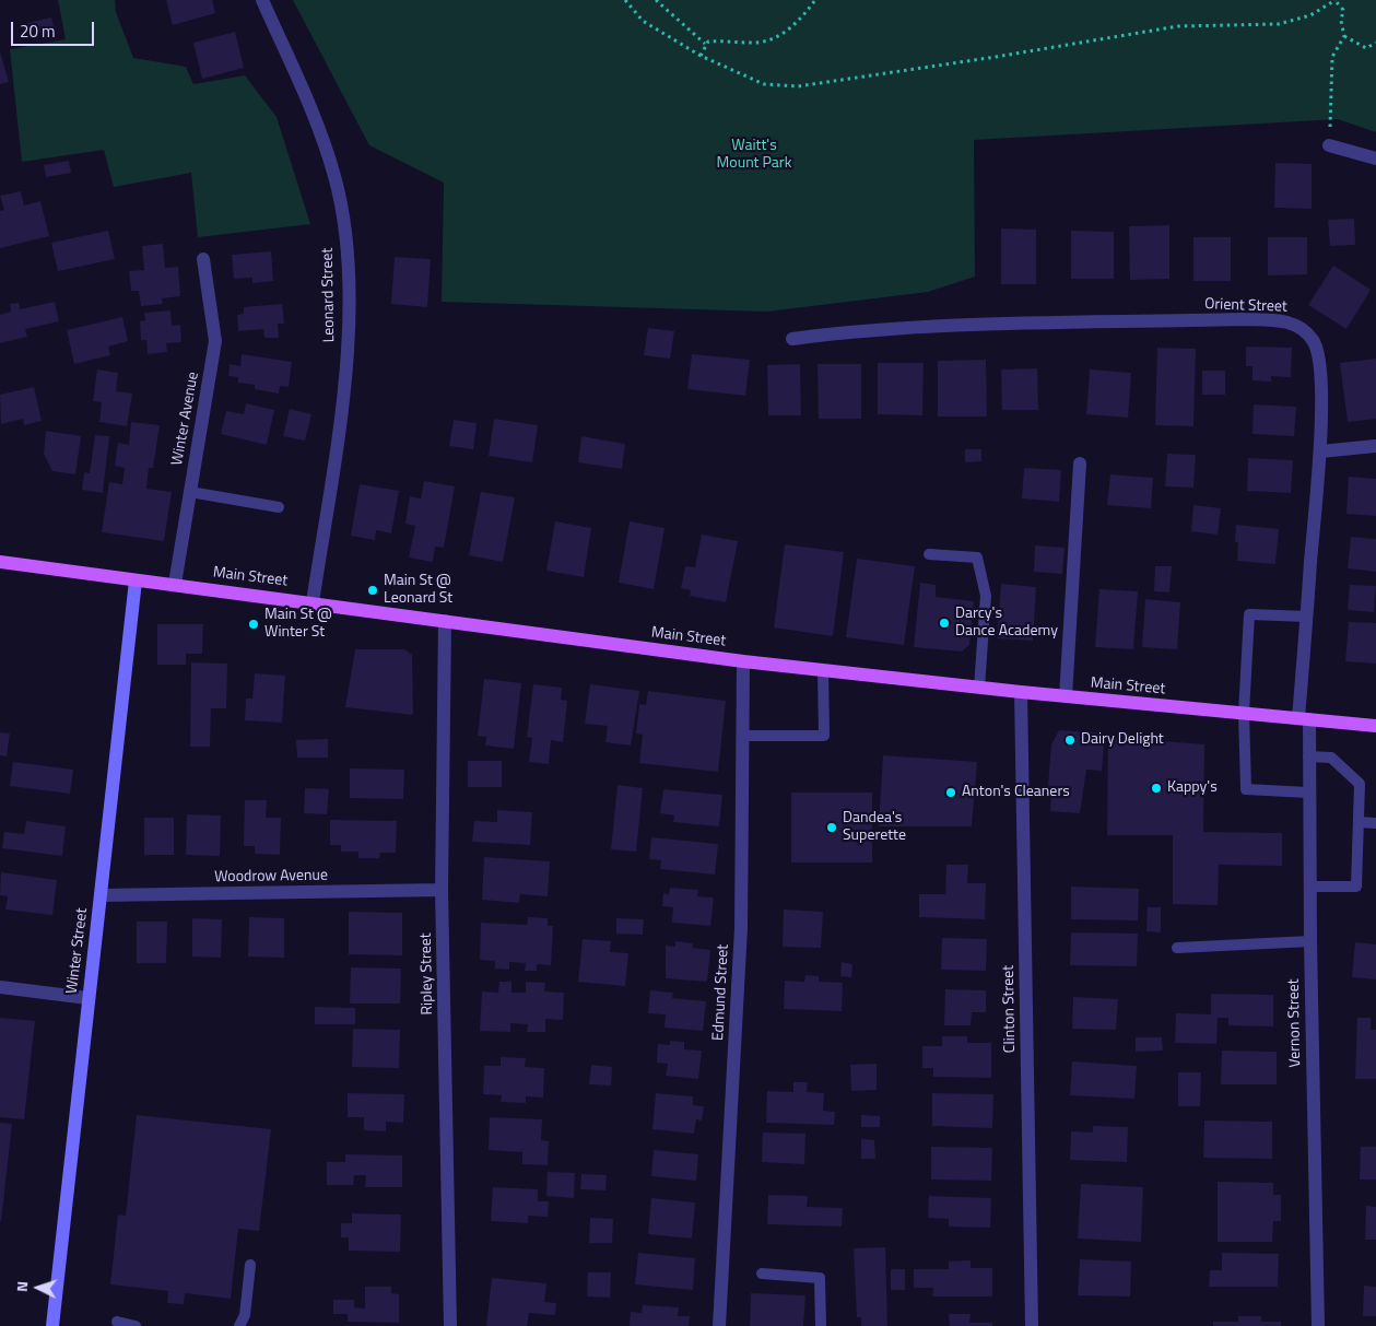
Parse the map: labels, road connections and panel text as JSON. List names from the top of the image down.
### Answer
{
  "streets": {
    "main road": ["Main Street", "Winter Street"],
    "street": [
      "Leonard Street",
      "Orient Street",
      "Winter Avenue",
      "Woodrow Avenue",
      "Ripley Street",
      "Edmund Street",
      "Clinton Street",
      "Vernon Street"
    ]
  },
  "crossings": [
    ["Leonard Street", "Main Street"],
    ["Orient Street", "Main Street"],
    ["Orient Street", "Vernon Street"],
    ["Winter Avenue", "Main Street"],
    ["Main Street", "Winter Street"],
    ["Main Street", "Ripley Street"],
    ["Main Street", "Edmund Street"],
    ["Main Street", "Clinton Street"],
    ["Main Street", "Vernon Street"],
    ["Woodrow Avenue", "Winter Street"],
    ["Woodrow Avenue", "Ripley Street"]
  ],
  "parks": ["Waitt's Mount Park"],
  "places": [
    "Main St @ Leonard St",
    "Darcy's Dance Academy",
    "Main St @ Winter St",
    "Dairy Delight",
    "Kappy's",
    "Anton's Cleaners",
    "Dandea's Superette"
  ],
  "scale_bar": "20 m",
  "north": "left"
}
